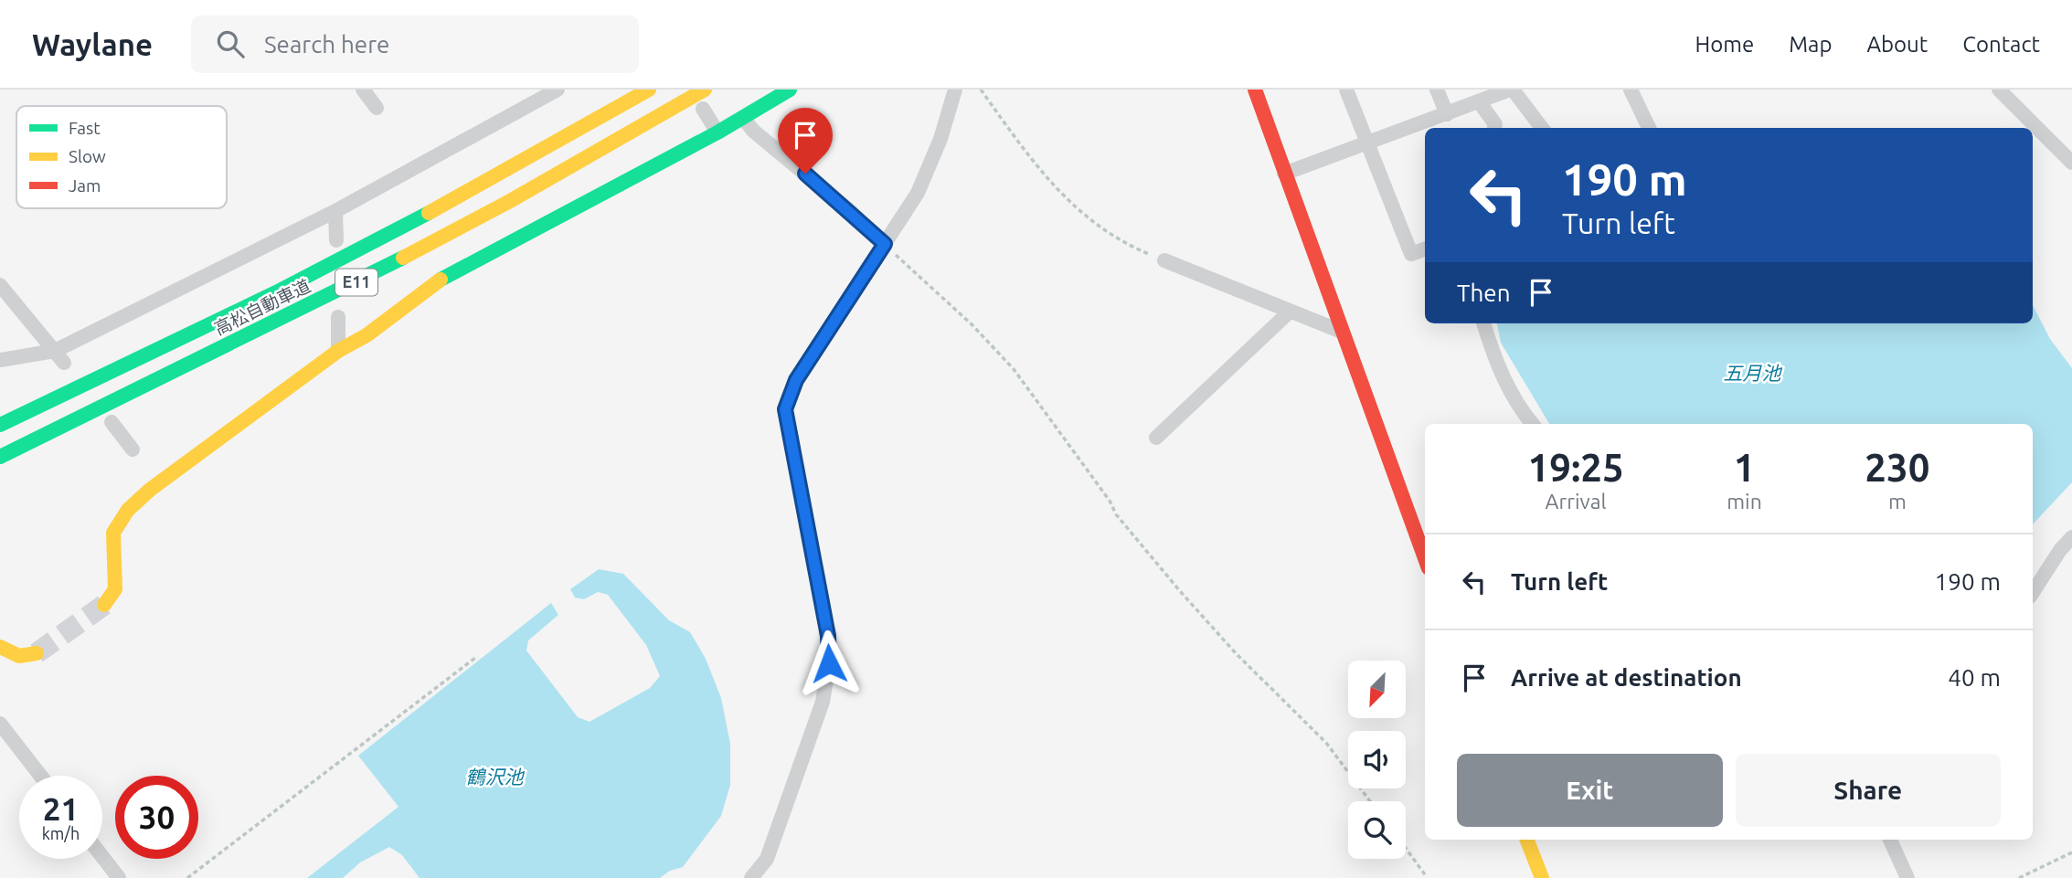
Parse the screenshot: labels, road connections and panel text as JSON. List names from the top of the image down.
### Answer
{
  "streets": {
    "main road": ["E11", "高松自動車道"]
  },
  "water": ["五月池", "鶴沢池"],
  "legend": ["Fast", "Slow", "Jam"],
  "north": "bottom left",
  "page": {
    "header": "Waylane",
    "search": "Search here",
    "nav": [
      "Home",
      "Map",
      "About",
      "Contact"
    ],
    "turn": ["190 m", "Turn left"],
    "then": "Then",
    "eta": [
      "19:25",
      "Arrival",
      "1",
      "min",
      "230",
      "m"
    ],
    "list": [
      {
        "name": "Turn left",
        "value": "190 m"
      },
      {
        "name": "Arrive at destination",
        "value": "40 m"
      }
    ],
    "buttons": ["Exit", "Share"],
    "speed": "21 km/h",
    "limit": "30"
  }
}
